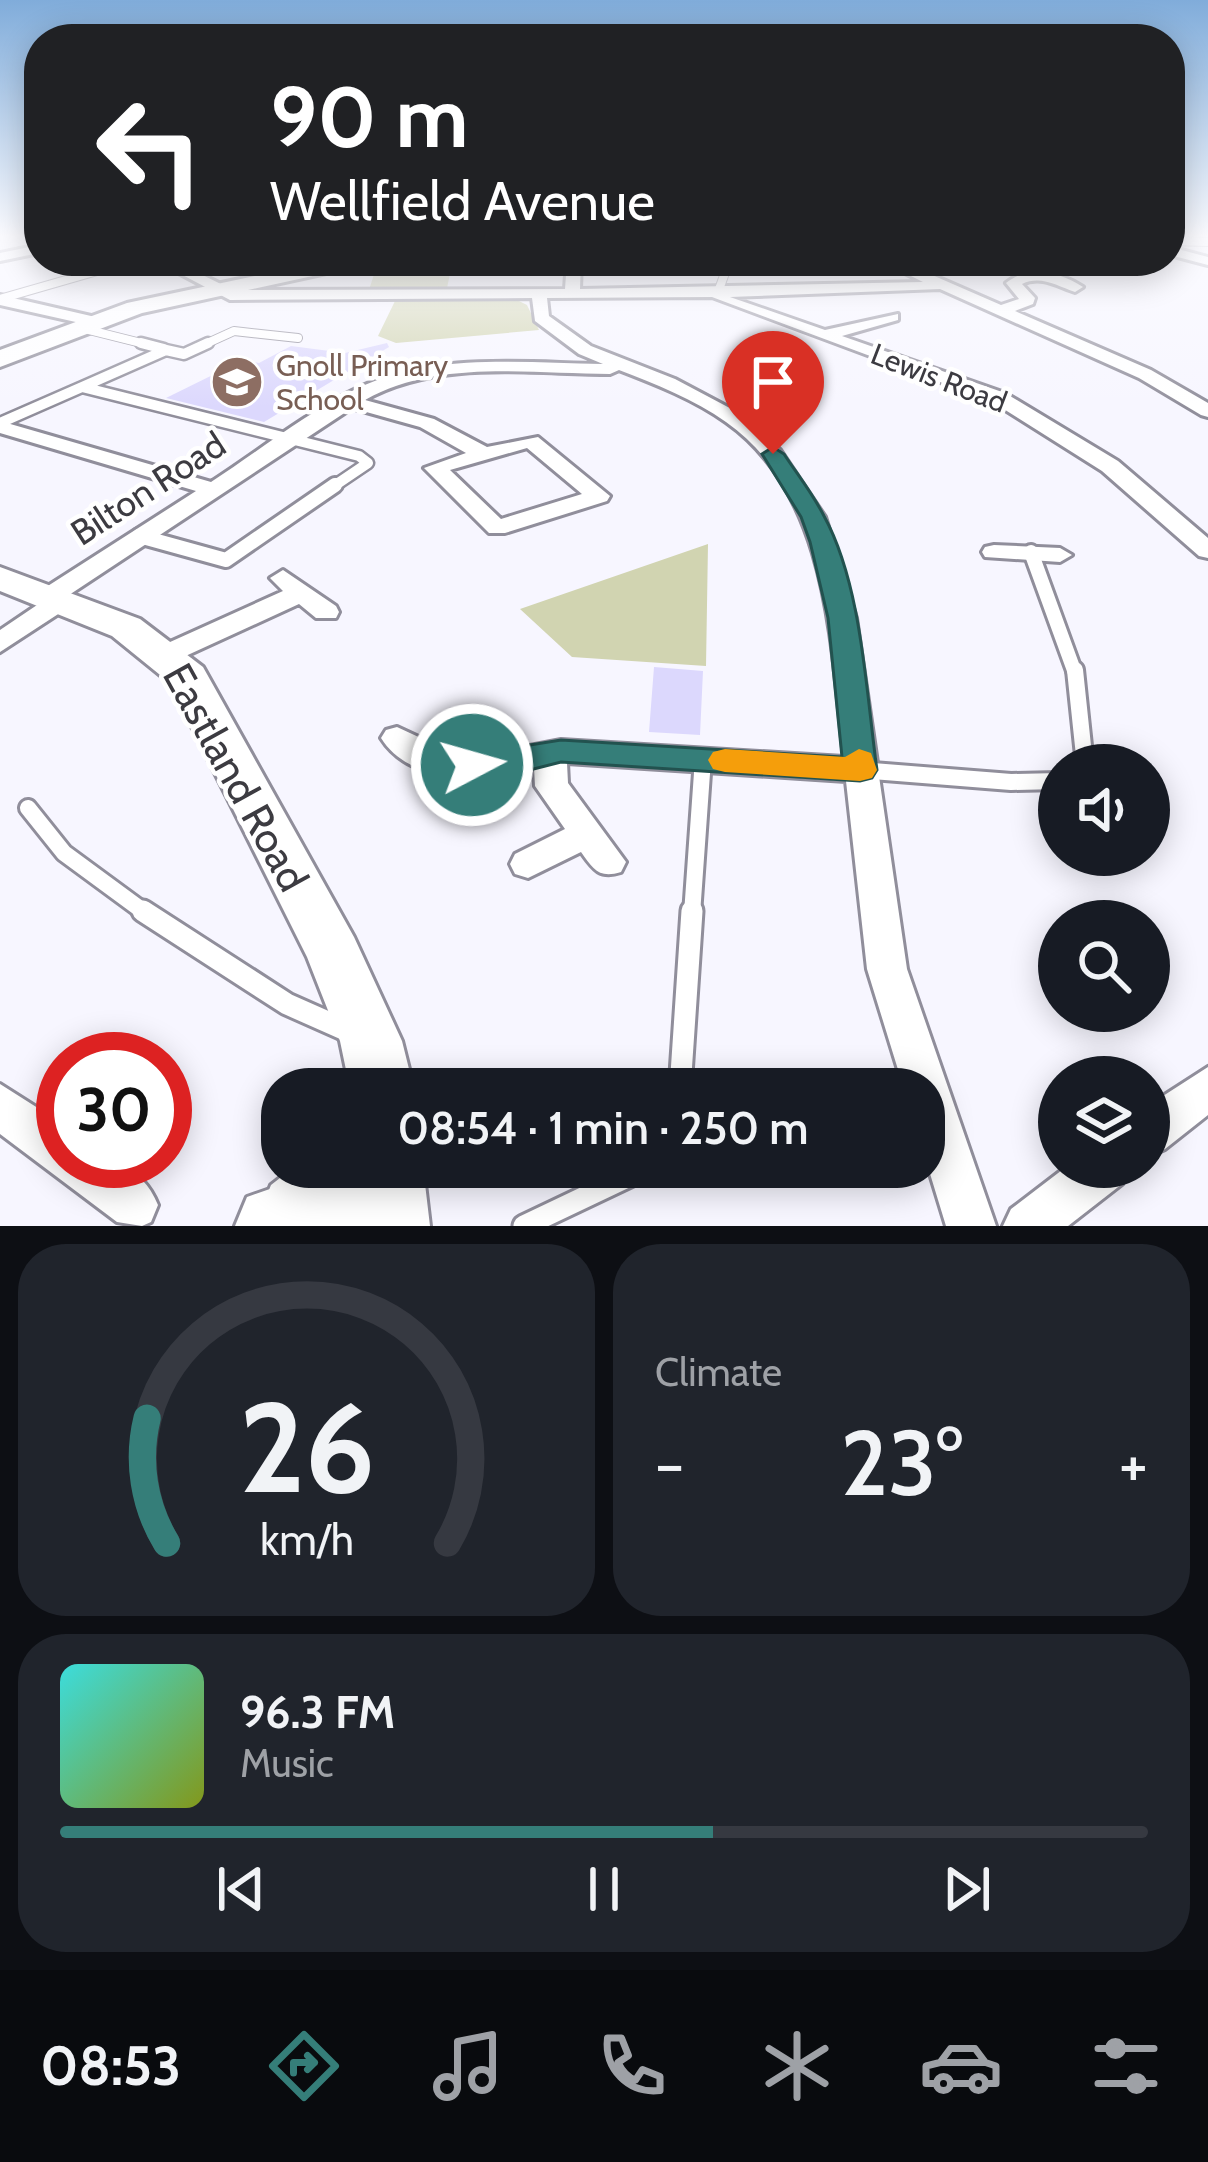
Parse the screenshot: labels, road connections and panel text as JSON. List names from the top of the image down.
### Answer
{
  "streets": {
    "main road": ["Eastland Road"],
    "street": ["Lewis Road", "Bilton Road"]
  },
  "crossings": [
    ["Bilton Road", "Eastland Road"]
  ],
  "places": {
    "school or university": ["Gnoll Primary School"]
  },
  "page": {
    "turn": ["90 m", "Wellfield Avenue"],
    "limit": "30",
    "trip": "08:54 · 1 min · 250 m",
    "tile": "Climate",
    "heat": ["−", "23°", "+"],
    "song": ["96.3 FM", "Music"],
    "tabs": "08:53",
    "gauge": ["26", "km/h"]
  }
}
